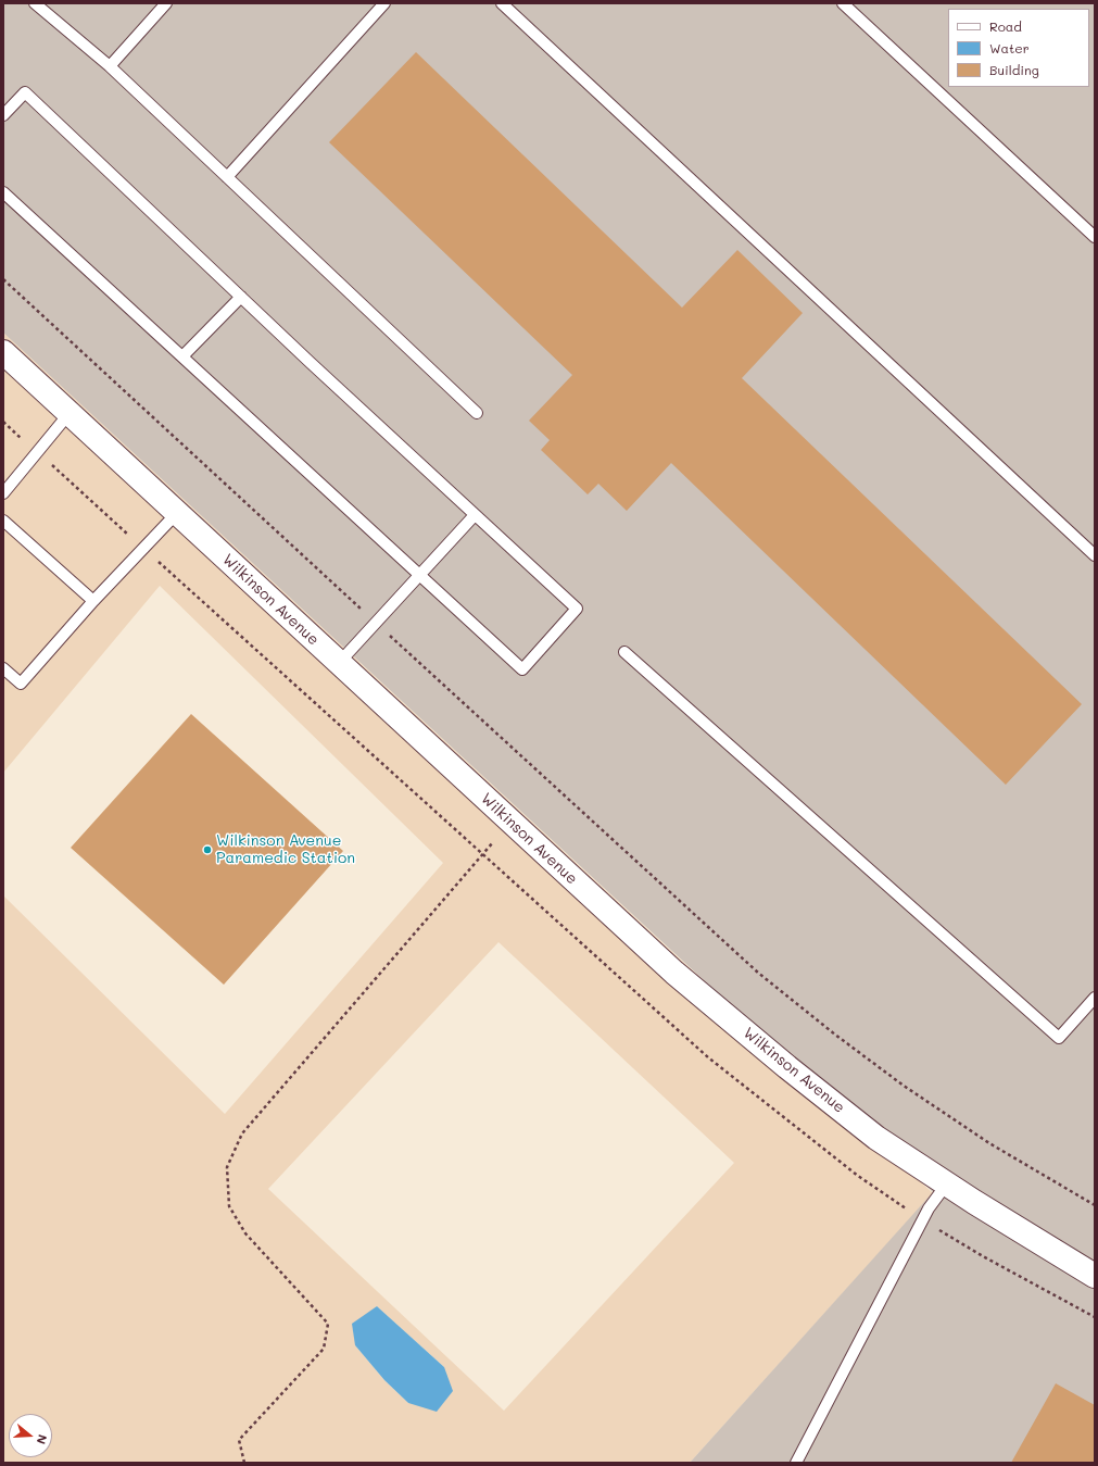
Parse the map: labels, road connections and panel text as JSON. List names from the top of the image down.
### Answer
{
  "streets": {
    "street": ["Wilkinson Avenue"]
  },
  "places": ["Wilkinson Avenue Paramedic Station"],
  "legend": ["Road", "Water", "Building"],
  "north": "right"
}
